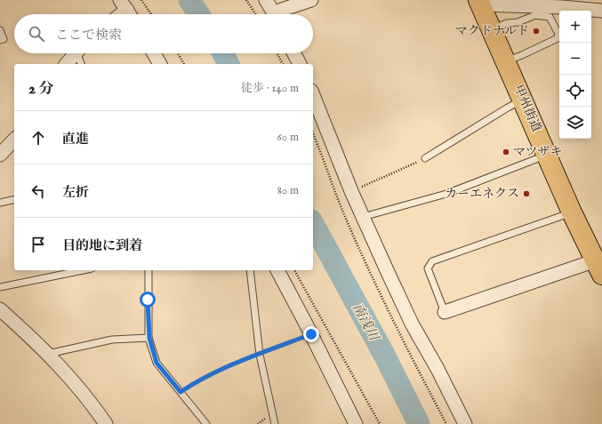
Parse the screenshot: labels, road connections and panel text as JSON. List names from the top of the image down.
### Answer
{
  "streets": {
    "highway": ["甲州街道"]
  },
  "water": ["南浅川"],
  "places": ["マクドナルド", "マツザキ", "カーエネクス"],
  "page": {
    "map_buttons": ["+", "−"],
    "search": "ここで検索",
    "heading": ["2 分", "徒歩 · 140 m"],
    "list": [
      ["直進", "60 m"],
      ["左折", "80 m"],
      "目的地に到着"
    ]
  }
}
